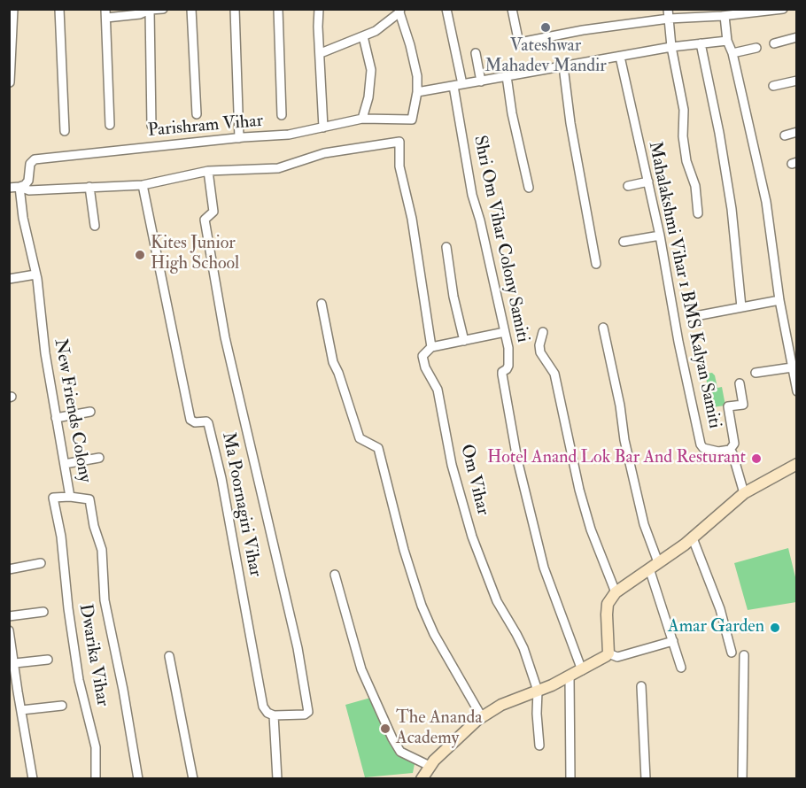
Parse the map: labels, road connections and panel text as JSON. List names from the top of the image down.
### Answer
{
  "streets": {
    "street": [
      "Parishram Vihar",
      "Shri Om Vihar Colony Samiti",
      "Mahalakshmi Vihar 1 BMS Kalyan Samiti",
      "New Friends Colony",
      "Om Vihar",
      "Ma Poornagiri Vihar",
      "Dwarika Vihar"
    ]
  },
  "crossings": [
    ["Parishram Vihar", "New Friends Colony"],
    ["New Friends Colony", "Dwarika Vihar"]
  ],
  "places": [
    "Vateshwar Mahadev Mandir",
    "Kites Junior High School",
    "Hotel Anand Lok Bar And Resturant",
    "Amar Garden",
    "The Ananda Academy"
  ]
}
